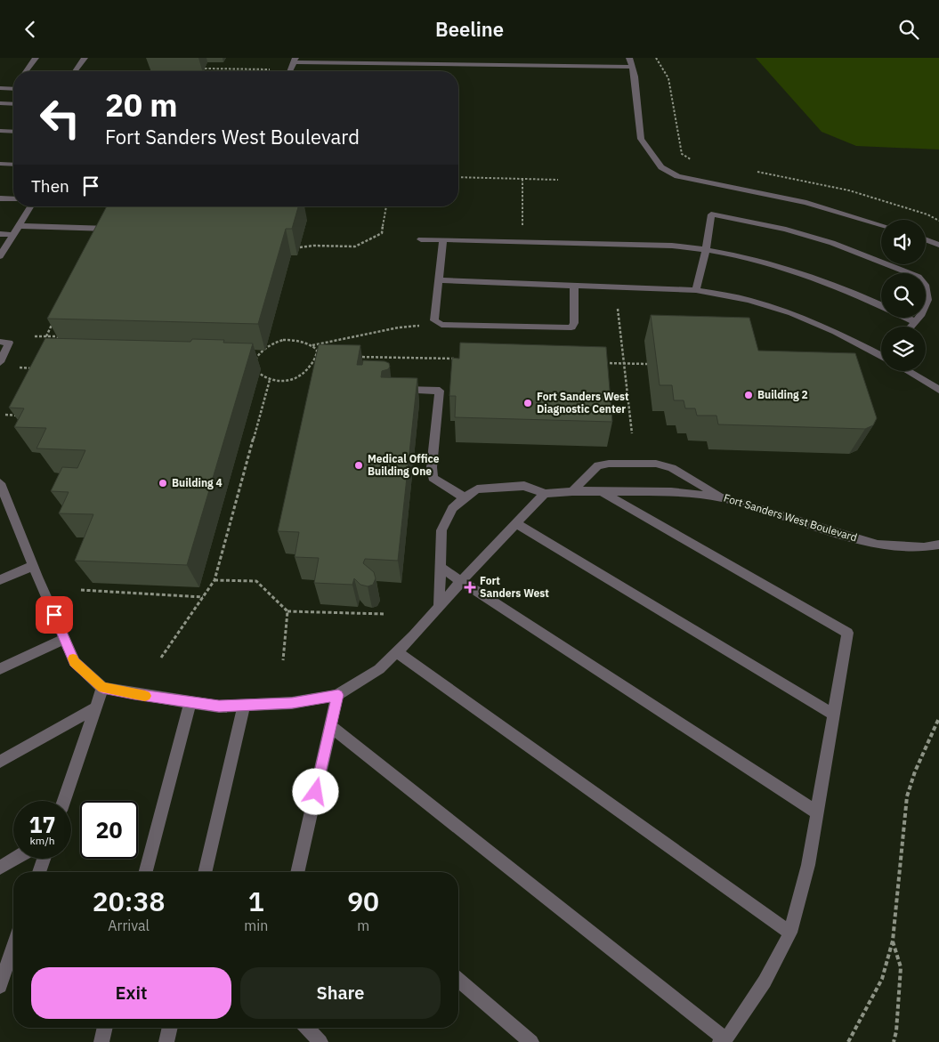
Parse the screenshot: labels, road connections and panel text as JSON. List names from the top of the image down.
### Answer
{
  "streets": {
    "lane": ["Fort Sanders West Boulevard"]
  },
  "places": {
    "other": [
      "Building 2",
      "Fort Sanders West Diagnostic Center",
      "Medical Office Building One",
      "Building 4"
    ],
    "health": ["Fort Sanders West"]
  },
  "page": {
    "header": "Beeline",
    "turn": ["20 m", "Fort Sanders West Boulevard"],
    "then": "Then",
    "speed": "17 km/h",
    "limit": "20",
    "eta": [
      "20:38",
      "Arrival",
      "1",
      "min",
      "90",
      "m"
    ],
    "buttons": ["Exit", "Share"]
  }
}
